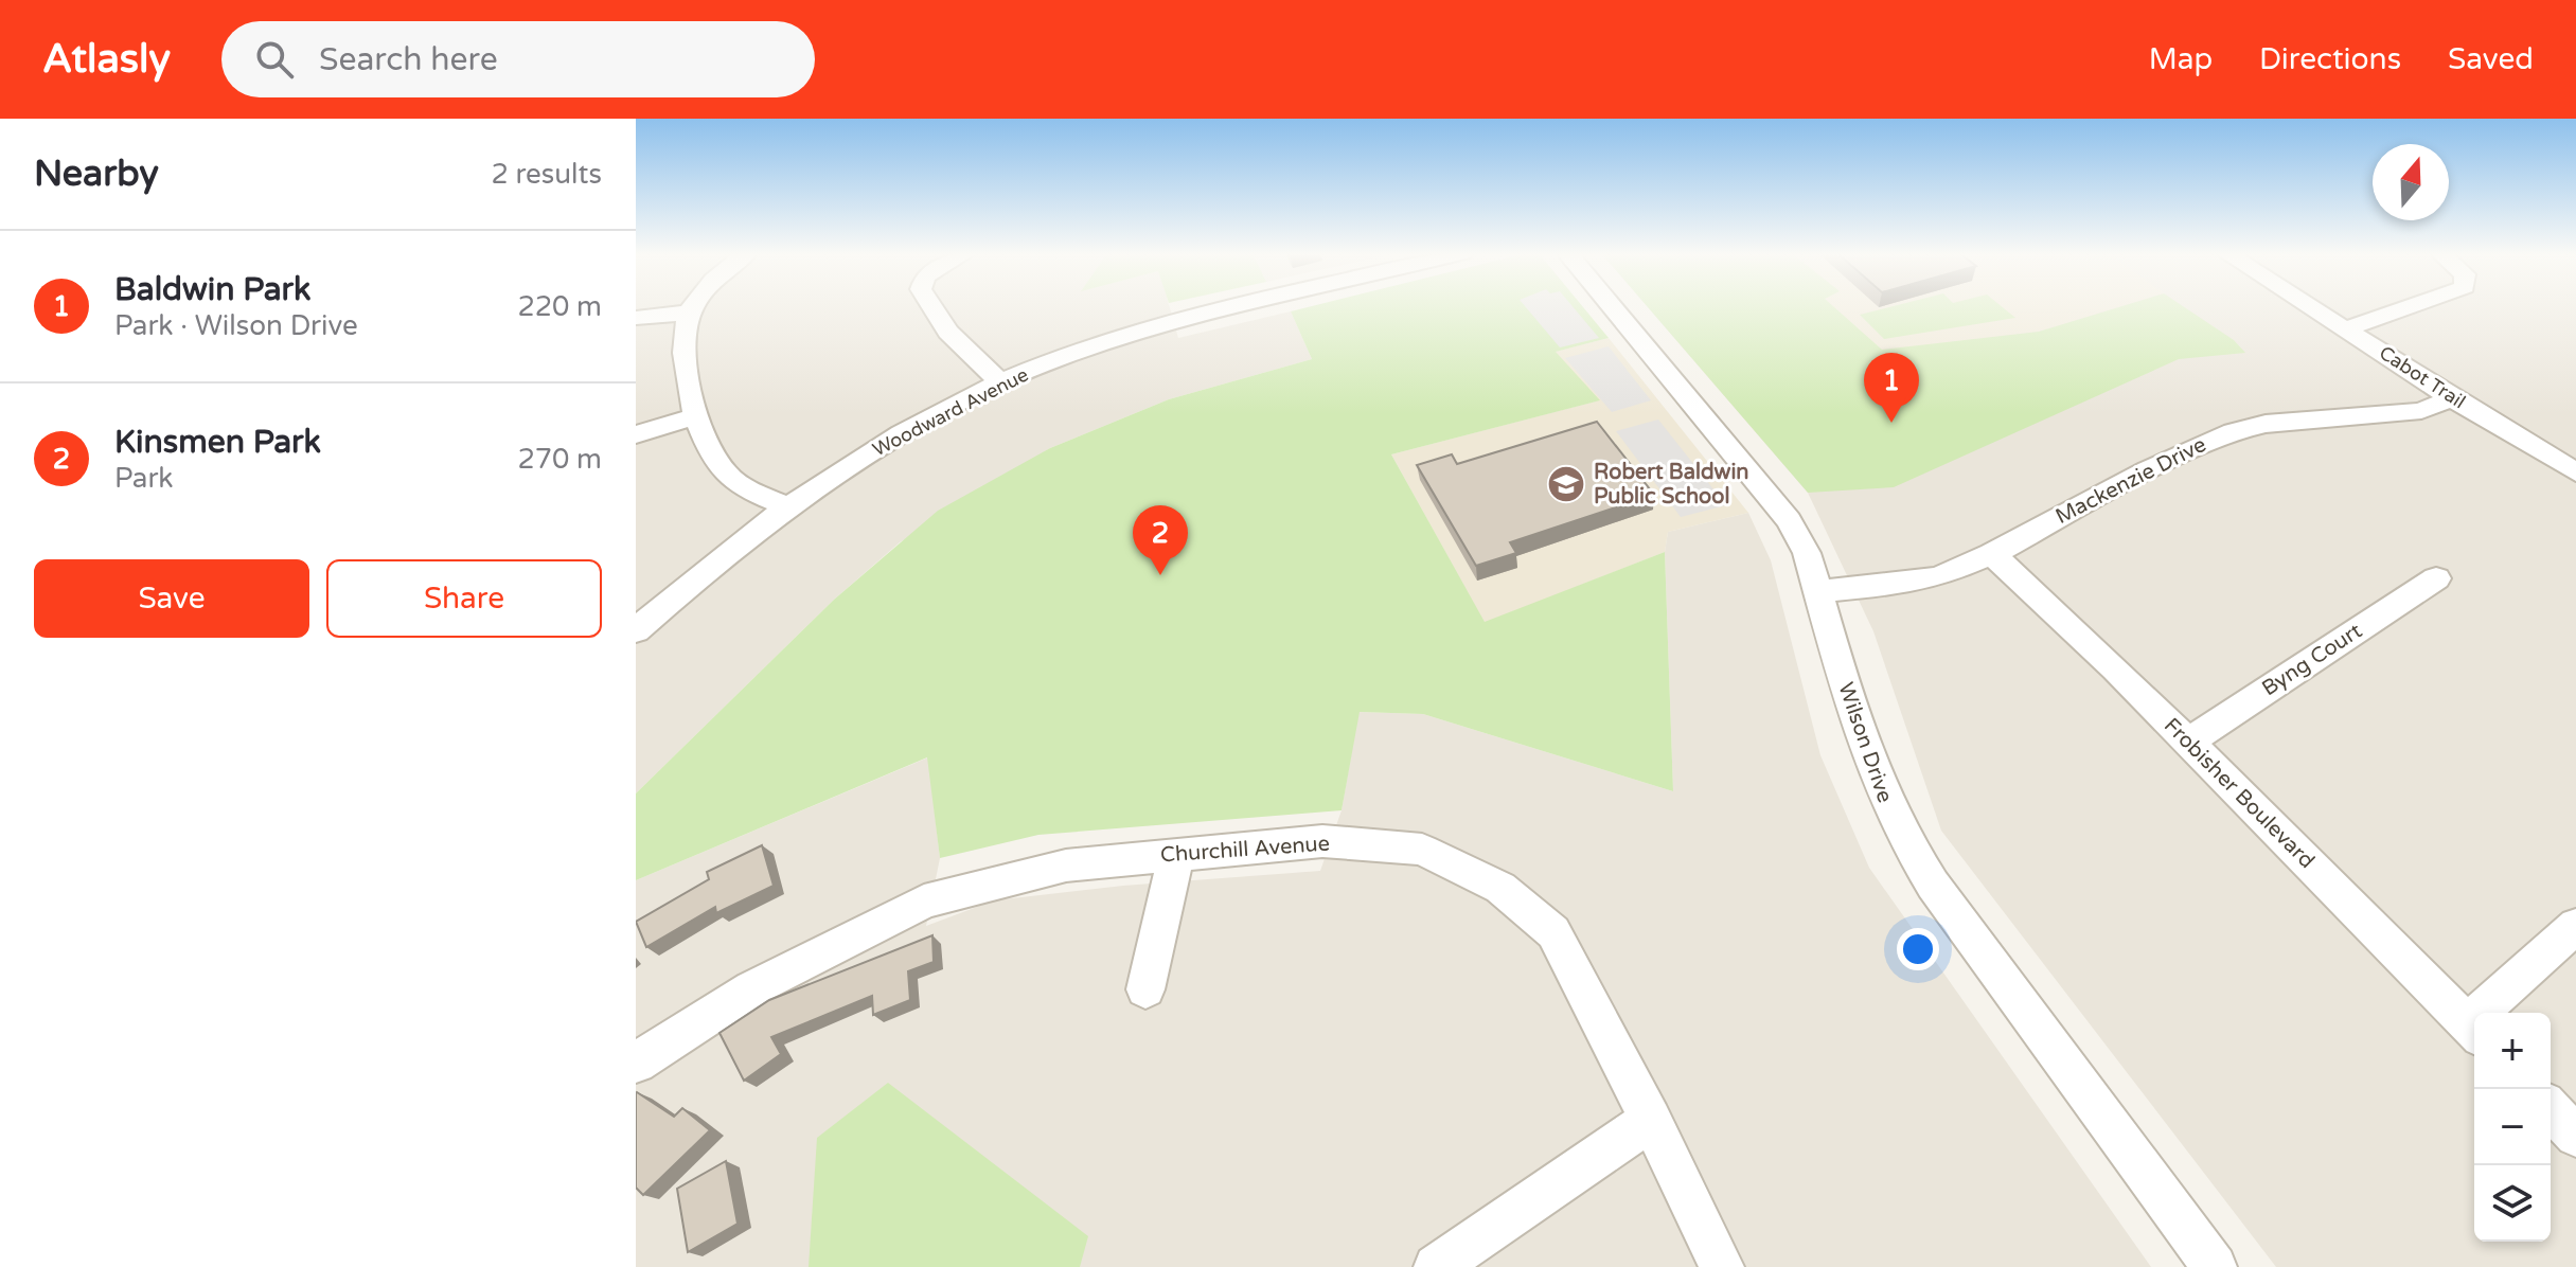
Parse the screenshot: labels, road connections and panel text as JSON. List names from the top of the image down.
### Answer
{
  "streets": {
    "street": [
      "Cabot Trail",
      "Woodward Avenue",
      "Mackenzie Drive",
      "Byng Court",
      "Wilson Drive",
      "Frobisher Boulevard",
      "Churchill Avenue"
    ]
  },
  "crossings": [
    ["Cabot Trail", "Mackenzie Drive"],
    ["Mackenzie Drive", "Wilson Drive"],
    ["Mackenzie Drive", "Frobisher Boulevard"],
    ["Byng Court", "Frobisher Boulevard"]
  ],
  "places": {
    "school or university": ["Robert Baldwin Public School"]
  },
  "north": "top",
  "page": {
    "header": "Atlasly",
    "search": "Search here",
    "nav": ["Map", "Directions", "Saved"],
    "heading": ["Nearby", "2 results"],
    "list": [
      {
        "mark": "1",
        "name": "Baldwin Park",
        "note": "Park · Wilson Drive",
        "value": "220 m"
      },
      {
        "mark": "2",
        "name": "Kinsmen Park",
        "note": "Park",
        "value": "270 m"
      }
    ],
    "pins": ["1", "2"],
    "buttons": ["Save", "Share"],
    "map_buttons": ["+", "−"]
  }
}
